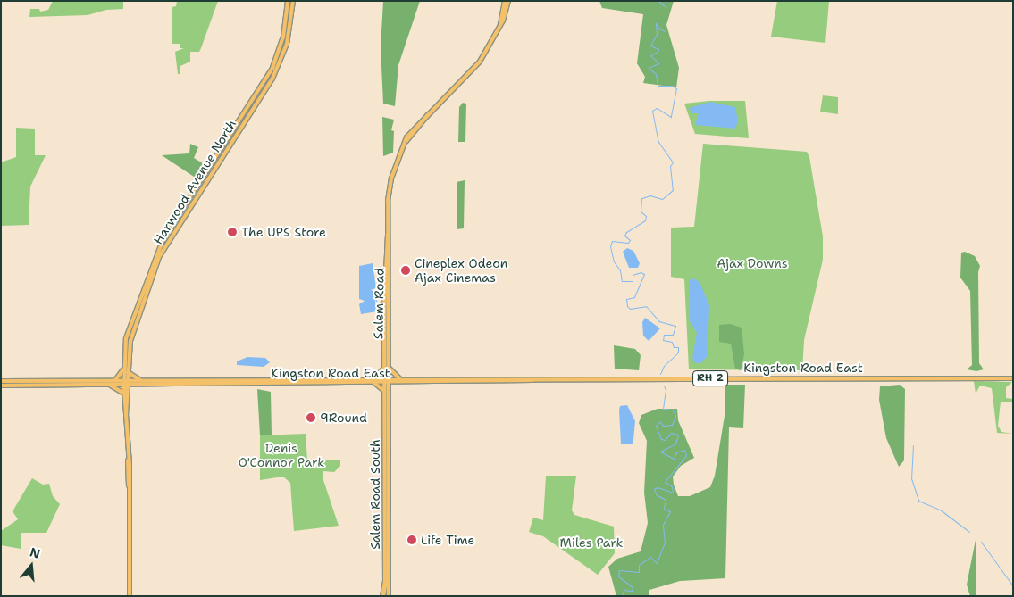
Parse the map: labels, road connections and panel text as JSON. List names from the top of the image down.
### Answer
{
  "streets": {
    "main road": [
      "Harwood Avenue North",
      "Salem Road",
      "Kingston Road East",
      "RH 2",
      "Salem Road South"
    ]
  },
  "crossings": [
    ["Harwood Avenue North", "Kingston Road East"],
    ["Harwood Avenue North", "RH 2"],
    ["Salem Road", "Salem Road South"],
    ["Kingston Road East", "RH 2"],
    ["Kingston Road East", "Salem Road South"]
  ],
  "parks": ["Ajax Downs", "Denis O'Connor Park", "Miles Park"],
  "places": [
    "The UPS Store",
    "Cineplex Odeon Ajax Cinemas",
    "9Round",
    "Life Time"
  ],
  "north": "top"
}
